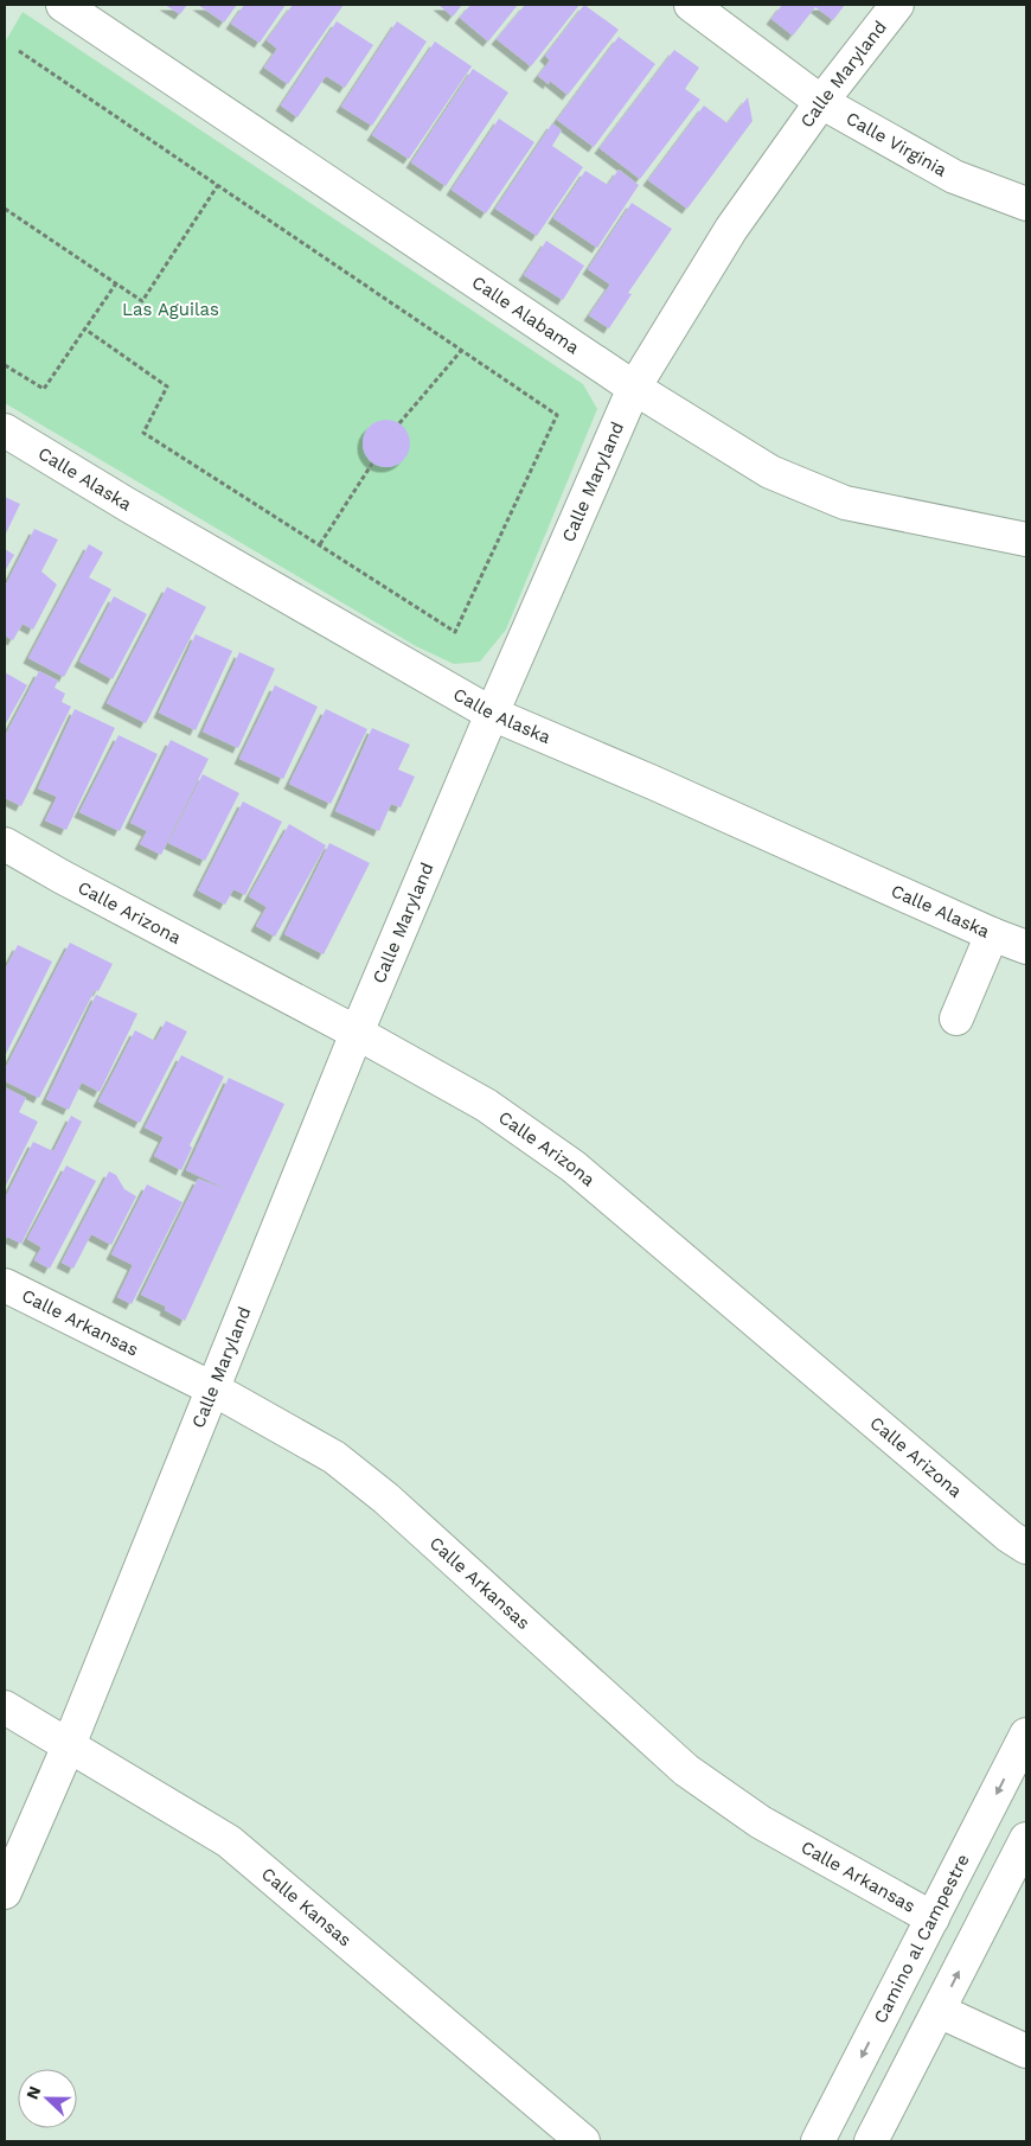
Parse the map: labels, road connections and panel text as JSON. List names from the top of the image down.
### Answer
{
  "streets": {
    "street": [
      "Calle Maryland",
      "Calle Virginia",
      "Calle Alabama",
      "Calle Alaska",
      "Calle Arizona",
      "Calle Arkansas",
      "Calle Kansas",
      "Camino al Campestre"
    ]
  },
  "crossings": [
    ["Calle Maryland", "Calle Virginia"],
    ["Calle Maryland", "Calle Alabama"],
    ["Calle Maryland", "Calle Alaska"],
    ["Calle Maryland", "Calle Arizona"],
    ["Calle Maryland", "Calle Arkansas"],
    ["Calle Maryland", "Calle Kansas"],
    ["Calle Arkansas", "Camino al Campestre"]
  ],
  "parks": ["Las Aguilas"],
  "north": "left"
}
